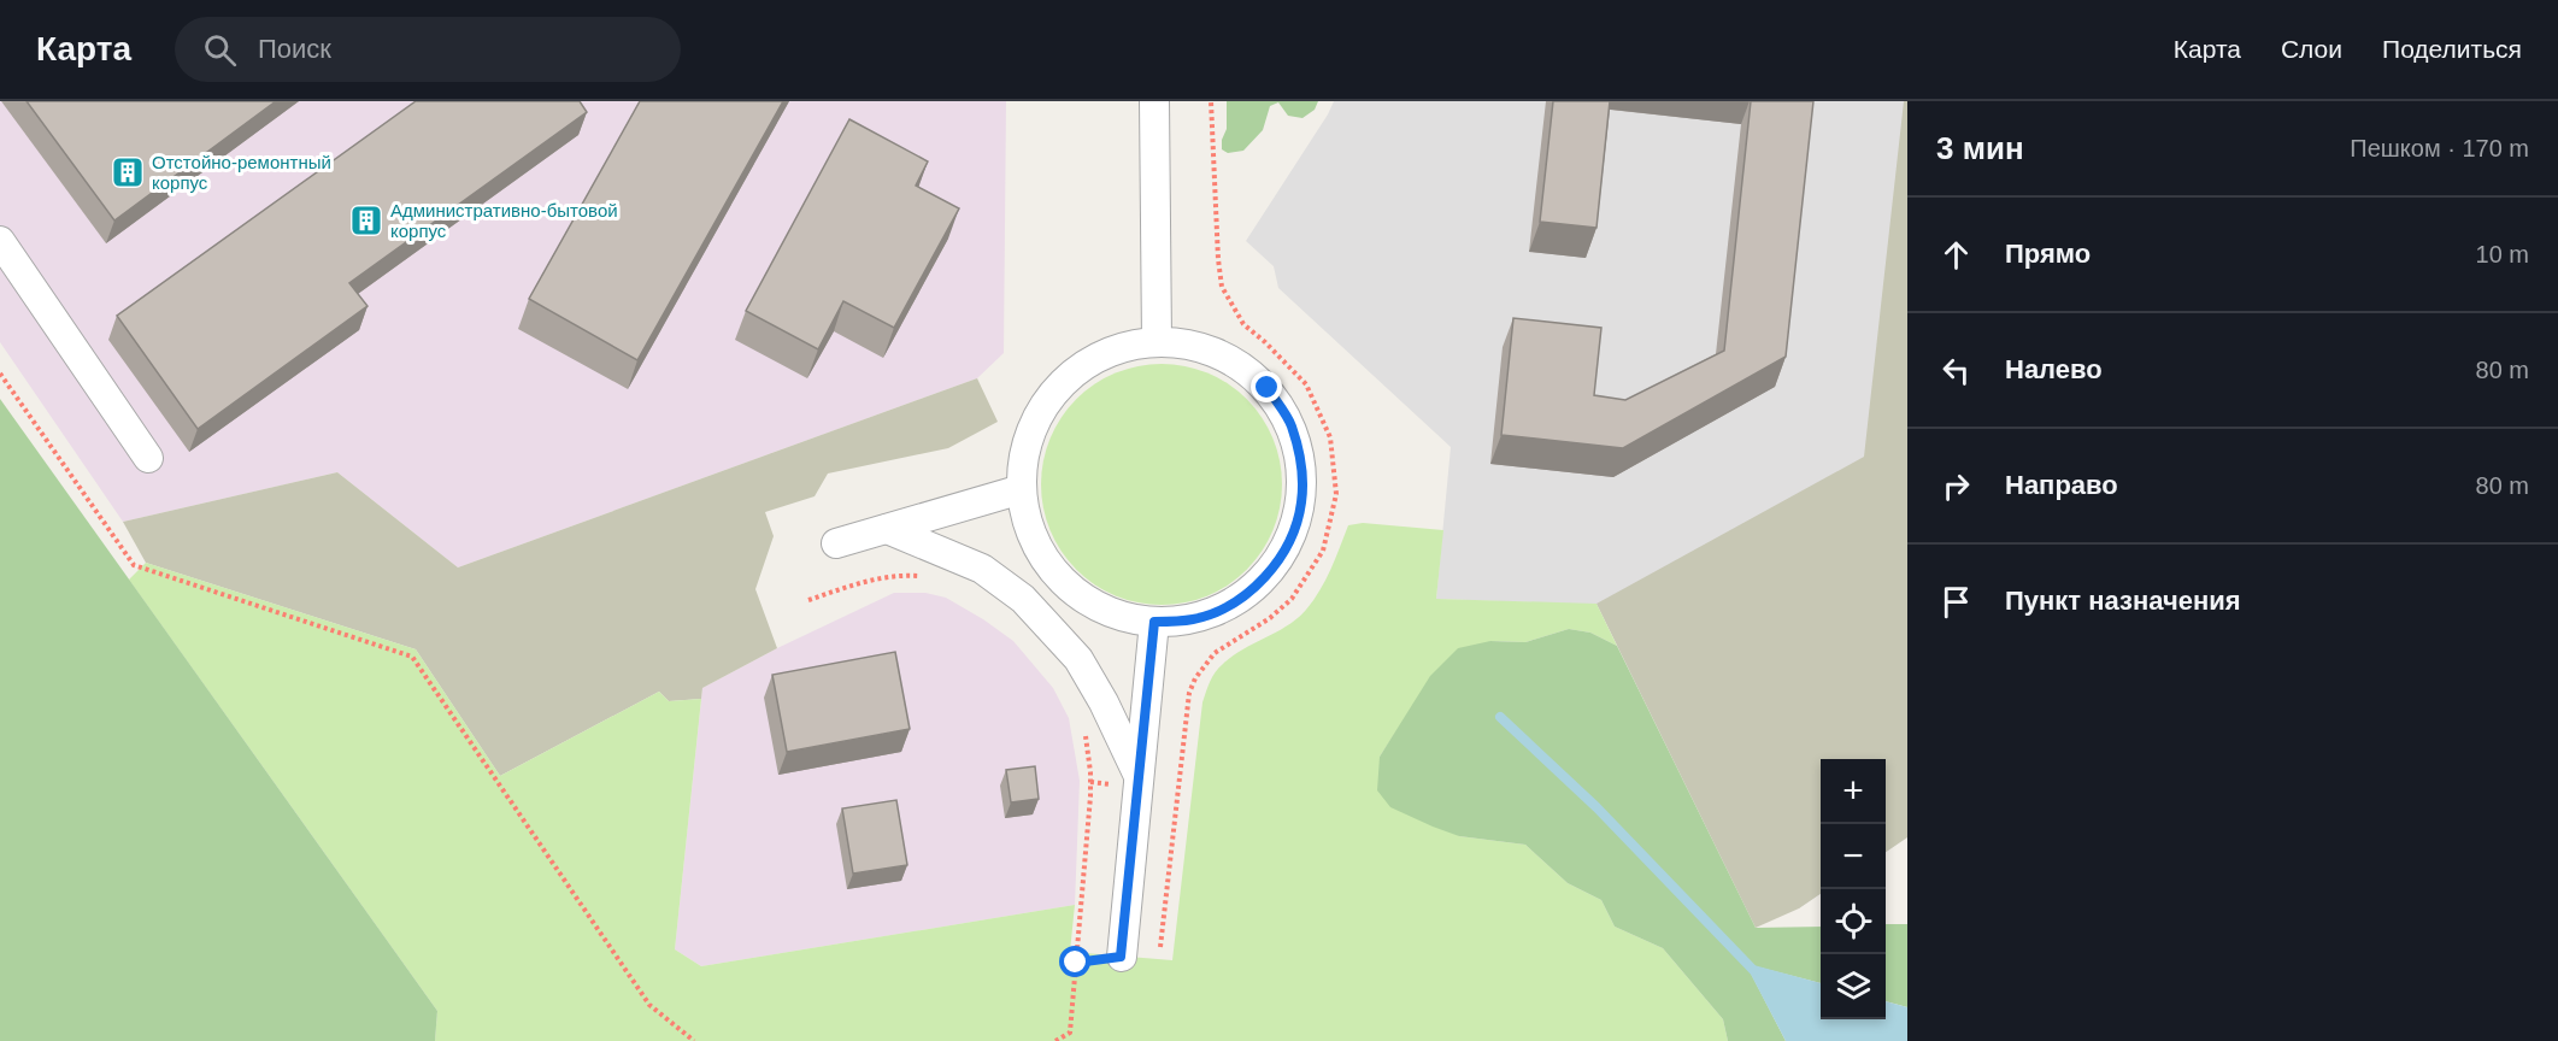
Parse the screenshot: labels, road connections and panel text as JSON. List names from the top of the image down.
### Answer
{
  "places": {
    "building": ["Отстойно-ремонтный корпус", "Административно-бытовой корпус"]
  },
  "page": {
    "header": "Карта",
    "search": "Поиск",
    "nav": ["Карта", "Слои", "Поделиться"],
    "heading": ["3 мин", "Пешком · 170 m"],
    "list": [
      ["Прямо", "10 m"],
      ["Налево", "80 m"],
      ["Направо", "80 m"],
      "Пункт назначения"
    ],
    "map_buttons": ["+", "−"]
  }
}
